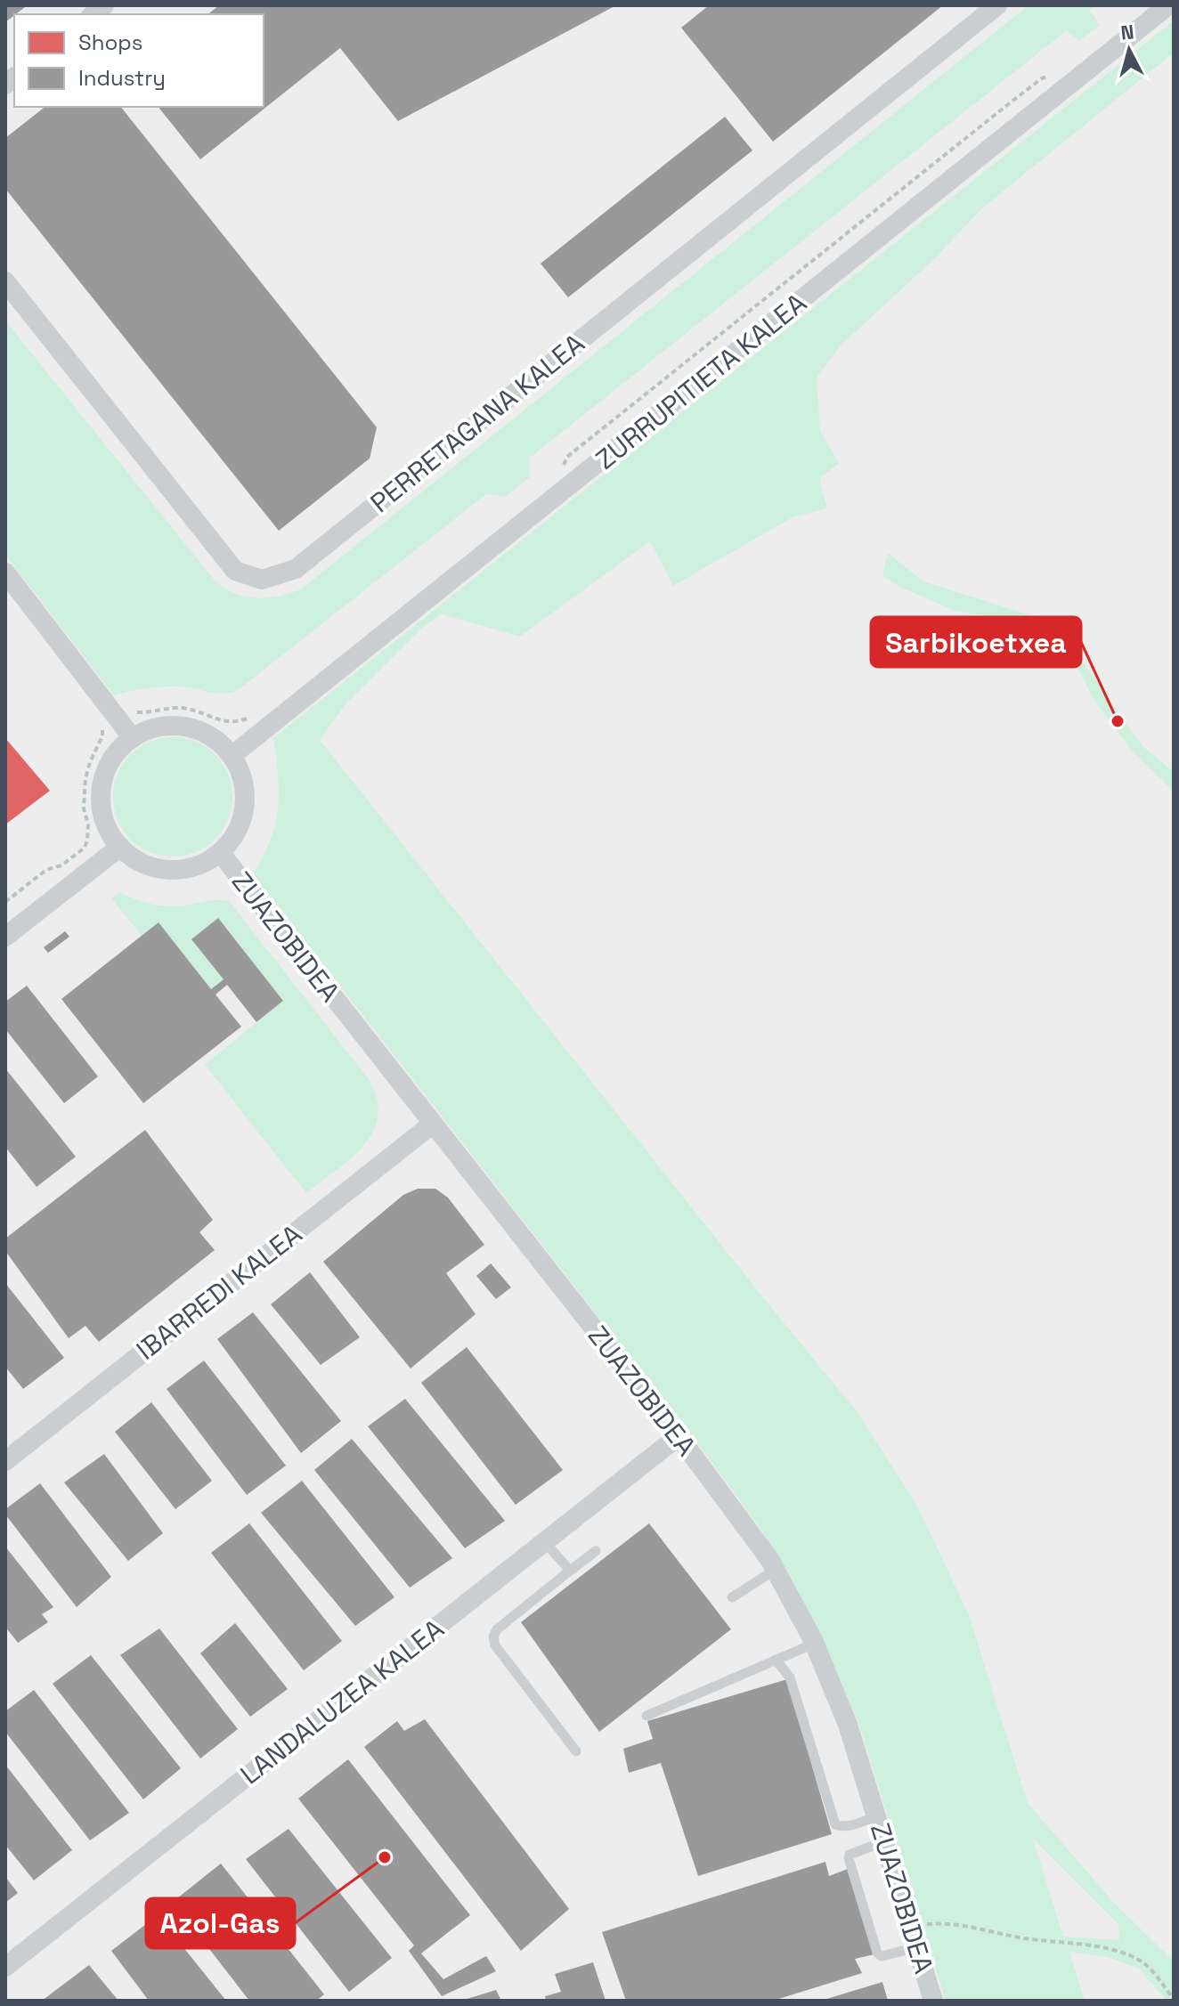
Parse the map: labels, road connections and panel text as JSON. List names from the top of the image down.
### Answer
{
  "streets": {
    "street": [
      "ZURRUPITIETA KALEA",
      "PERRETAGANA KALEA",
      "ZUAZOBIDEA",
      "IBARREDI KALEA",
      "LANDALUZEA KALEA"
    ]
  },
  "crossings": [
    ["ZURRUPITIETA KALEA", "ZUAZOBIDEA"],
    ["ZUAZOBIDEA", "IBARREDI KALEA"],
    ["ZUAZOBIDEA", "LANDALUZEA KALEA"]
  ],
  "places": ["Sarbikoetxea", "Azol-Gas"],
  "legend": ["Shops", "Industry"],
  "north": "top"
}
